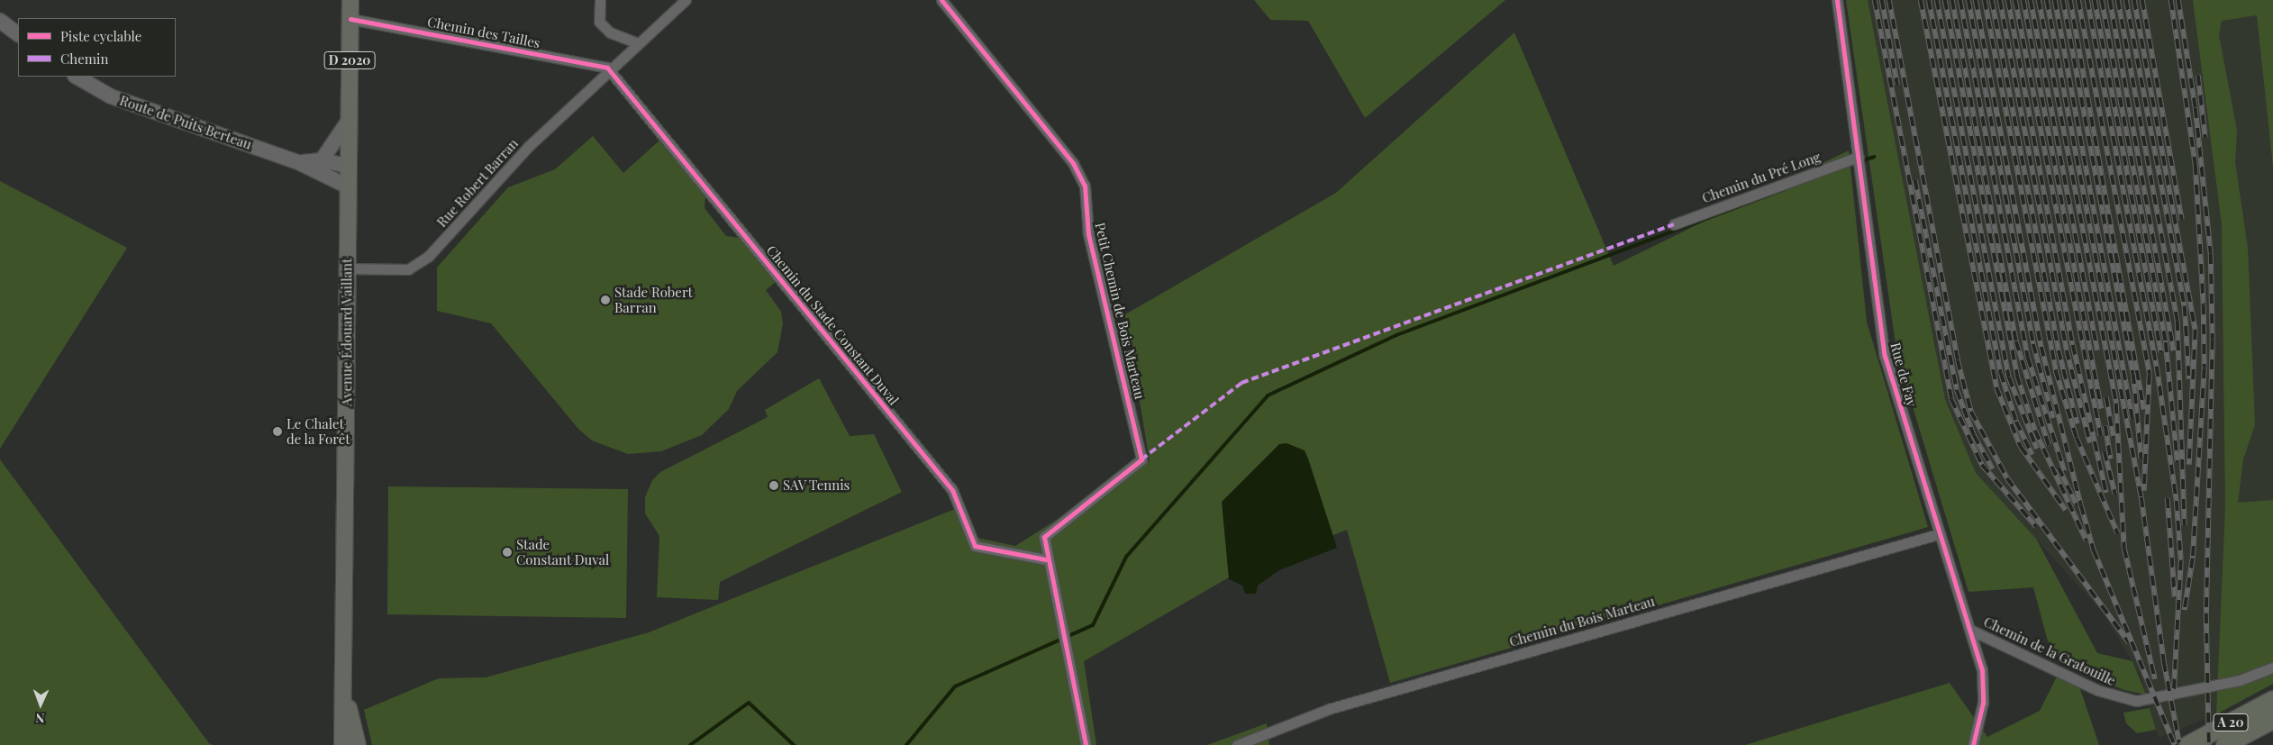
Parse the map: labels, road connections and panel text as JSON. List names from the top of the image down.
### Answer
{
  "streets": {
    "highway": ["A 20"],
    "main road": ["D 2020", "Avenue Édouard Vaillant"],
    "street": [
      "Chemin des Tailles",
      "Route de Puits Berteau",
      "Chemin du Pré Long",
      "Rue Robert Barran",
      "Petit Chemin de Bois Marteau",
      "Chemin du Stade Constant Duval",
      "Rue de Fay",
      "Chemin du Bois Marteau",
      "Chemin de la Gratouille"
    ]
  },
  "crossings": [
    ["Chemin des Tailles", "Rue Robert Barran"],
    ["Chemin des Tailles", "Chemin du Stade Constant Duval"],
    ["Chemin des Tailles", "Avenue Édouard Vaillant"],
    ["D 2020", "Avenue Édouard Vaillant"],
    ["Chemin du Pré Long", "Rue de Fay"],
    ["Rue Robert Barran", "Chemin du Stade Constant Duval"],
    ["Rue Robert Barran", "Avenue Édouard Vaillant"],
    ["Petit Chemin de Bois Marteau", "Chemin du Stade Constant Duval"],
    ["Rue de Fay", "Chemin du Bois Marteau"],
    ["Rue de Fay", "Chemin de la Gratouille"]
  ],
  "places": [
    "Stade Robert Barran",
    "Le Chalet de la Forêt",
    "SAV Tennis",
    "Stade Constant Duval"
  ],
  "legend": ["Piste cyclable", "Chemin"],
  "north": "bottom"
}
